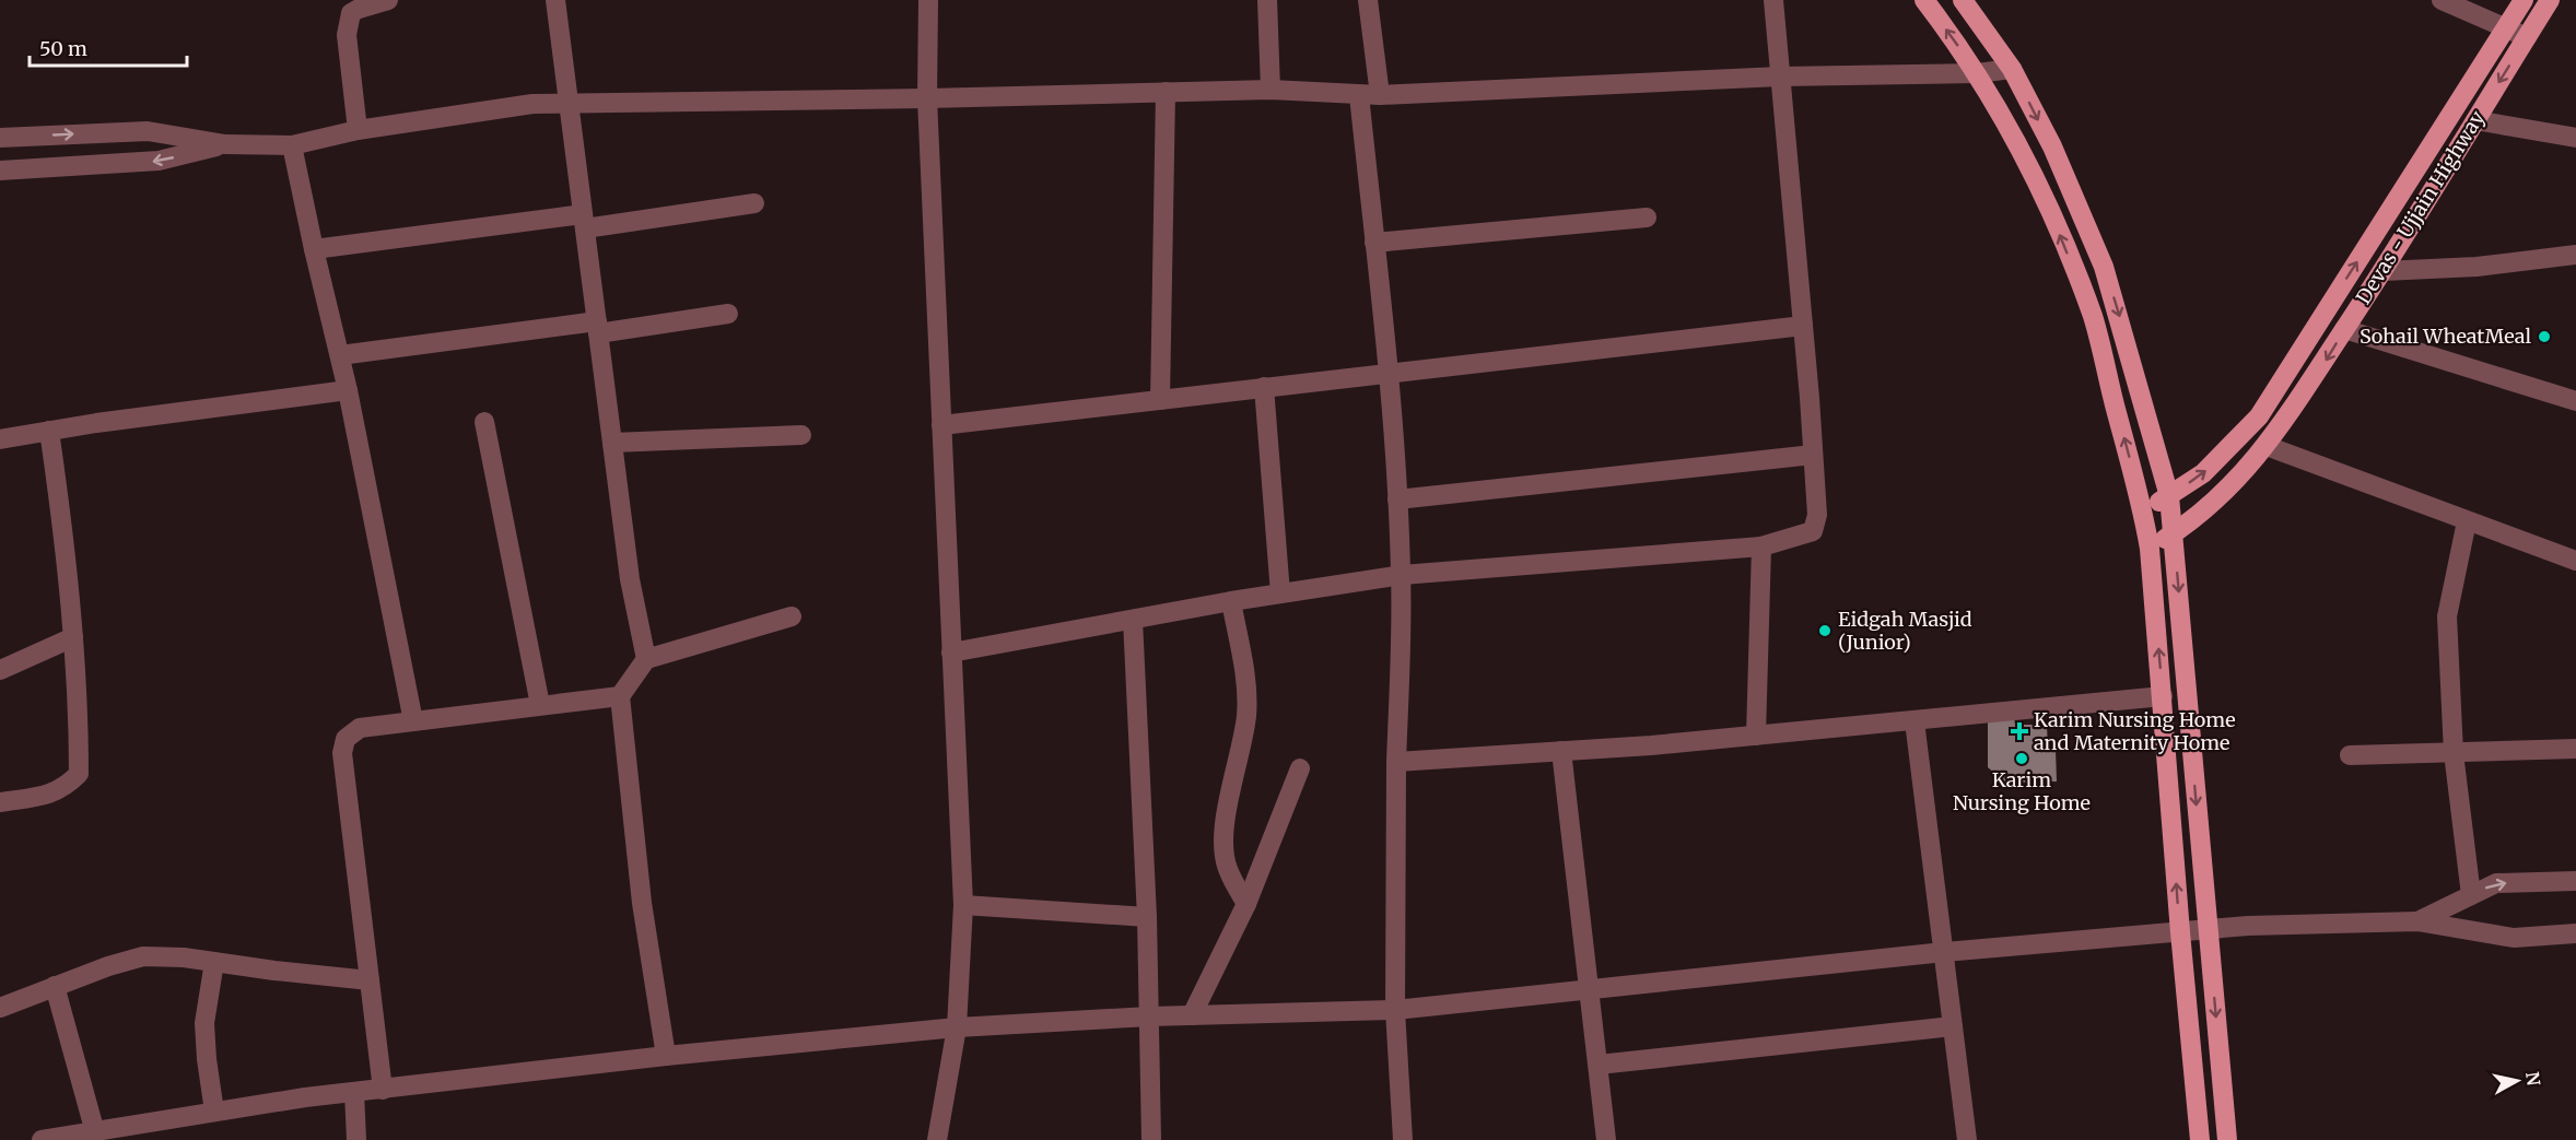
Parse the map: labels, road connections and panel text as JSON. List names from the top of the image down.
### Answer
{
  "streets": {
    "main road": ["Devas - Ujjain Highway"]
  },
  "places": {
    "other": ["Sohail WheatMeal", "Eidgah Masjid (Junior)", "Karim Nursing Home"],
    "health": ["Karim Nursing Home and Maternity Home"]
  },
  "scale_bar": "50 m",
  "north": "right"
}
